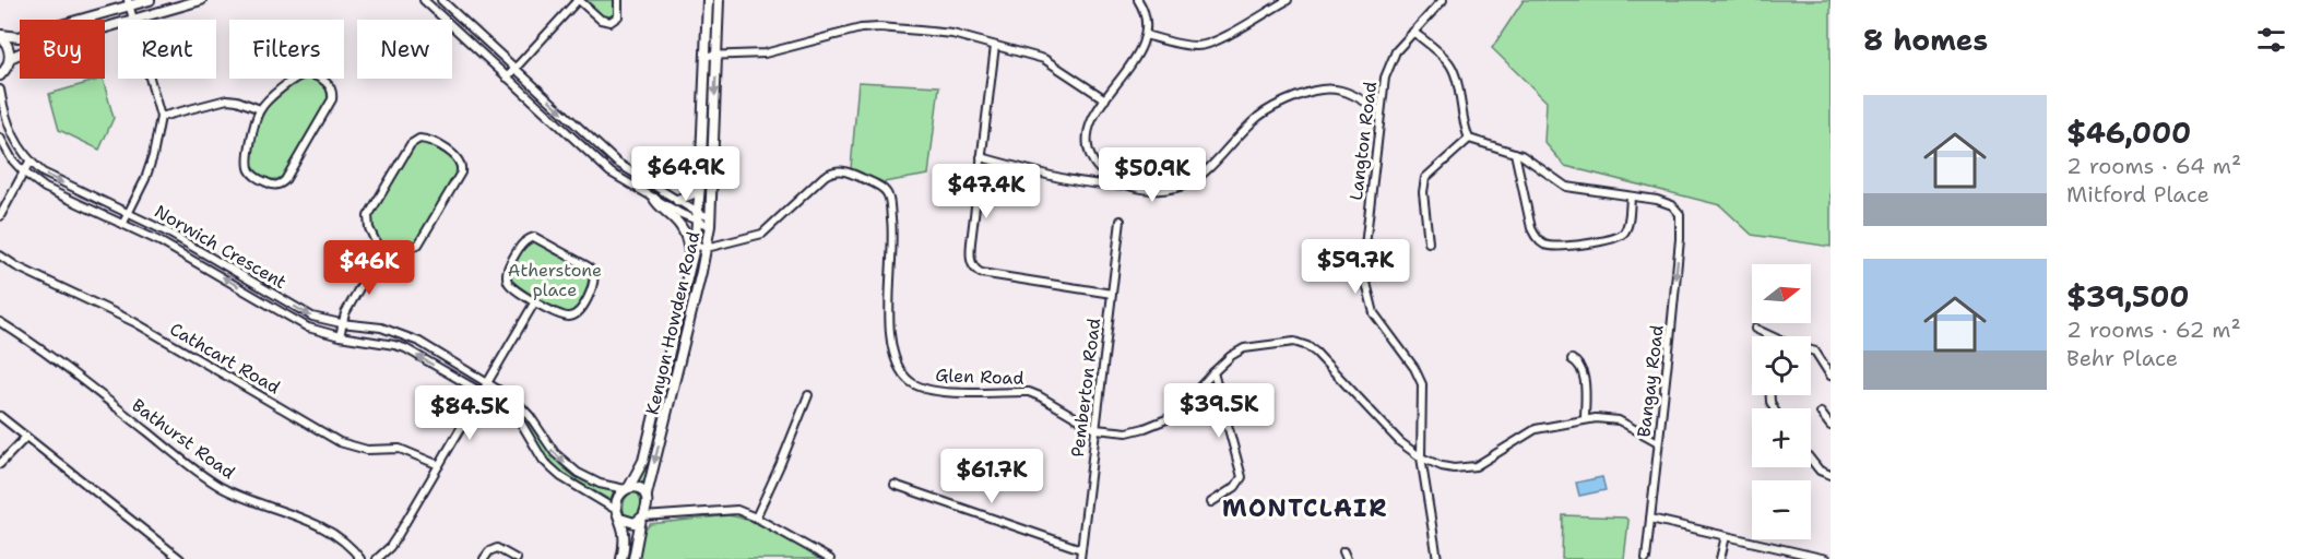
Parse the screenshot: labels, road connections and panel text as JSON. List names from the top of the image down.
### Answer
{
  "streets": {
    "street": [
      "Langton Road",
      "Norwich Crescent",
      "Kenyon Howden Road",
      "Cathcart Road",
      "Glen Road",
      "Bangay Road",
      "Pemberton Road",
      "Bathurst Road"
    ]
  },
  "crossings": [
    ["Langton Road", "Glen Road"],
    ["Norwich Crescent", "Kenyon Howden Road"],
    ["Kenyon Howden Road", "Glen Road"],
    ["Glen Road", "Bangay Road"],
    ["Glen Road", "Pemberton Road"]
  ],
  "one_way": ["Bangay Road"],
  "districts": ["MONTCLAIR"],
  "parks": ["Atherstone place"],
  "north": "right",
  "page": {
    "heading": "8 homes",
    "chip": [
      "Buy",
      "Rent",
      "Filters",
      "New"
    ],
    "list": [
      {
        "name": "$46,000",
        "note": "2 rooms · 64 m² · Mitford Place"
      },
      {
        "name": "$39,500",
        "note": "2 rooms · 62 m² · Behr Place"
      }
    ],
    "price": [
      "$64.9K",
      "$50.9K",
      "$47.4K",
      "$59.7K",
      "$46K",
      "$39.5K",
      "$84.5K",
      "$61.7K"
    ],
    "map_buttons": ["+", "−"]
  }
}
